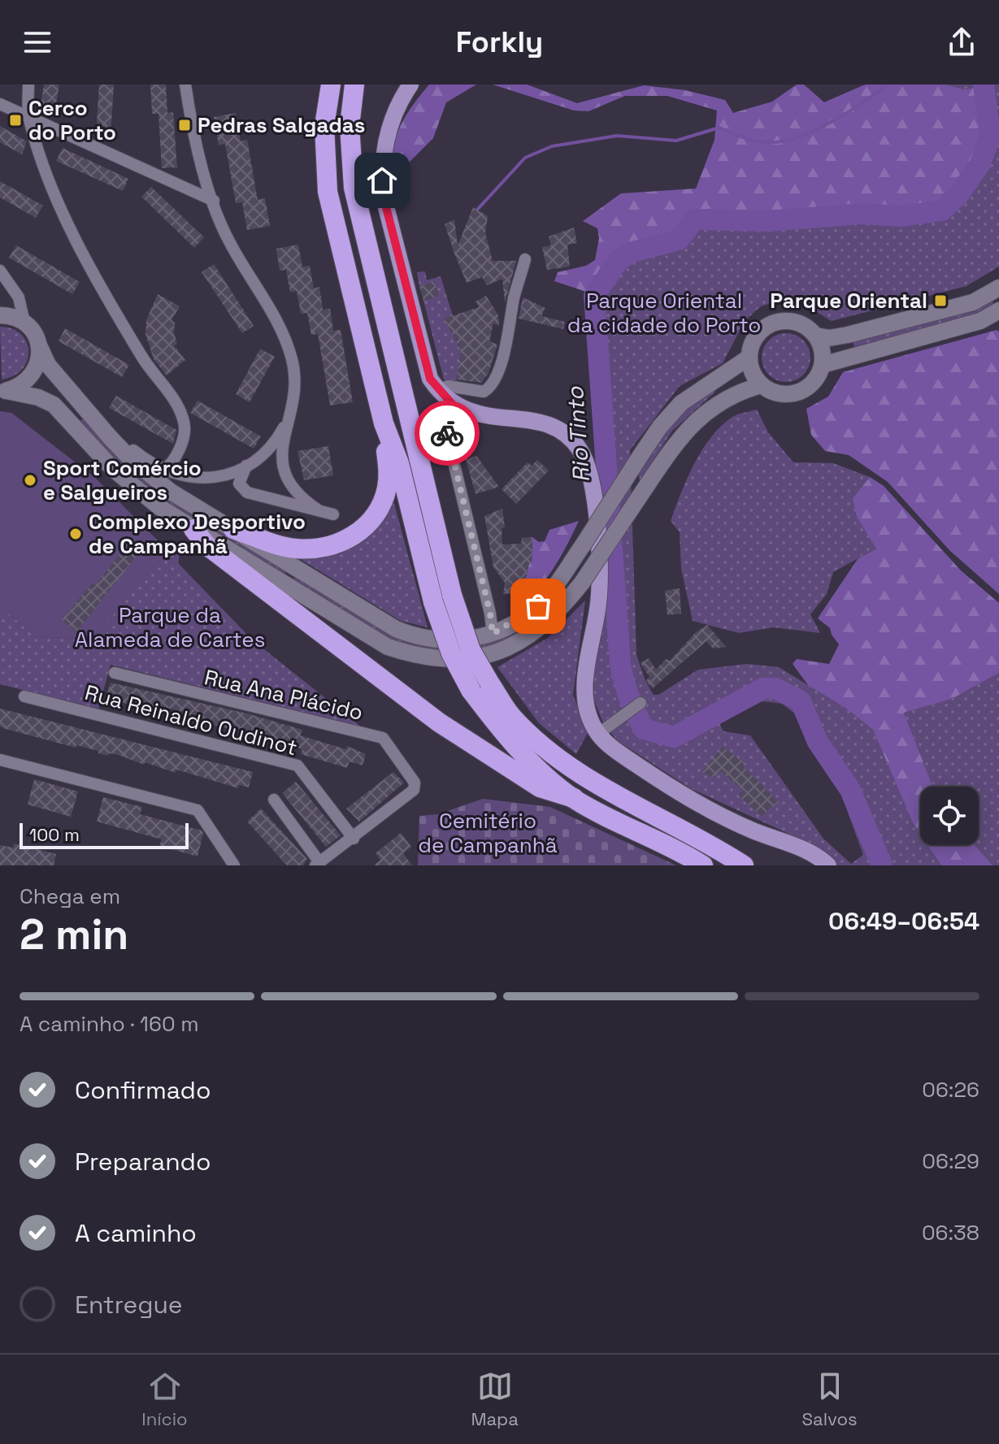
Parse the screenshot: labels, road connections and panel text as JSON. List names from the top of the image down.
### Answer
{
  "streets": {
    "street": ["Rua Ana Plácido", "Rua Reinaldo Oudinot"]
  },
  "crossings": [
    ["Rua Ana Plácido", "Rua Reinaldo Oudinot"]
  ],
  "water": ["Rio Tinto"],
  "parks": ["Parque Oriental da cidade do Porto", "Parque da Alameda de Cartes", "Cemitério de Campanhã"],
  "places": {
    "transit": ["Cerco do Porto", "Pedras Salgadas", "Parque Oriental"],
    "other": ["Sport Comércio e Salgueiros", "Complexo Desportivo de Campanhã"]
  },
  "scale_bar": "100 m",
  "page": {
    "header": "Forkly",
    "scale": "100 m",
    "heading": ["2 min", "Chega em", "06:49–06:54"],
    "bar": "A caminho · 160 m",
    "list": [
      ["Confirmado", "06:26"],
      ["Preparando", "06:29"],
      ["A caminho", "06:38"],
      "Entregue"
    ],
    "tabs": ["Início", "Mapa", "Salvos"]
  }
}
